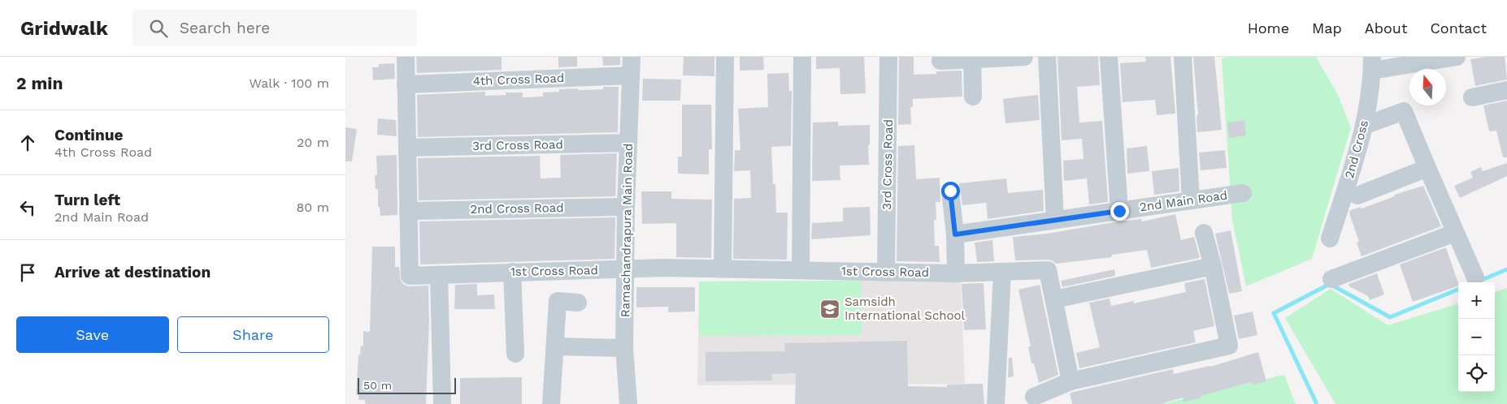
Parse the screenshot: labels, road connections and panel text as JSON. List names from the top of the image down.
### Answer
{
  "streets": {
    "street": [
      "4th Cross Road",
      "3rd Cross Road",
      "2nd Cross",
      "2nd Main Road",
      "2nd Cross Road",
      "Ramachandrapura Main Road",
      "1st Cross Road"
    ]
  },
  "crossings": [
    ["4th Cross Road", "Ramachandrapura Main Road"],
    ["3rd Cross Road", "Ramachandrapura Main Road"],
    ["3rd Cross Road", "1st Cross Road"],
    ["2nd Cross Road", "Ramachandrapura Main Road"],
    ["2nd Cross Road", "1st Cross Road"],
    ["Ramachandrapura Main Road", "1st Cross Road"]
  ],
  "places": {
    "school or university": ["Samsidh International School"]
  },
  "scale_bar": "50 m",
  "north": "top",
  "page": {
    "header": "Gridwalk",
    "search": "Search here",
    "nav": [
      "Home",
      "Map",
      "About",
      "Contact"
    ],
    "heading": ["2 min", "Walk · 100 m"],
    "list": [
      ["Continue", "4th Cross Road", "20 m"],
      ["Turn left", "2nd Main Road", "80 m"],
      "Arrive at destination"
    ],
    "map_buttons": ["+", "−"],
    "buttons": ["Save", "Share"],
    "scale": "50 m"
  }
}
